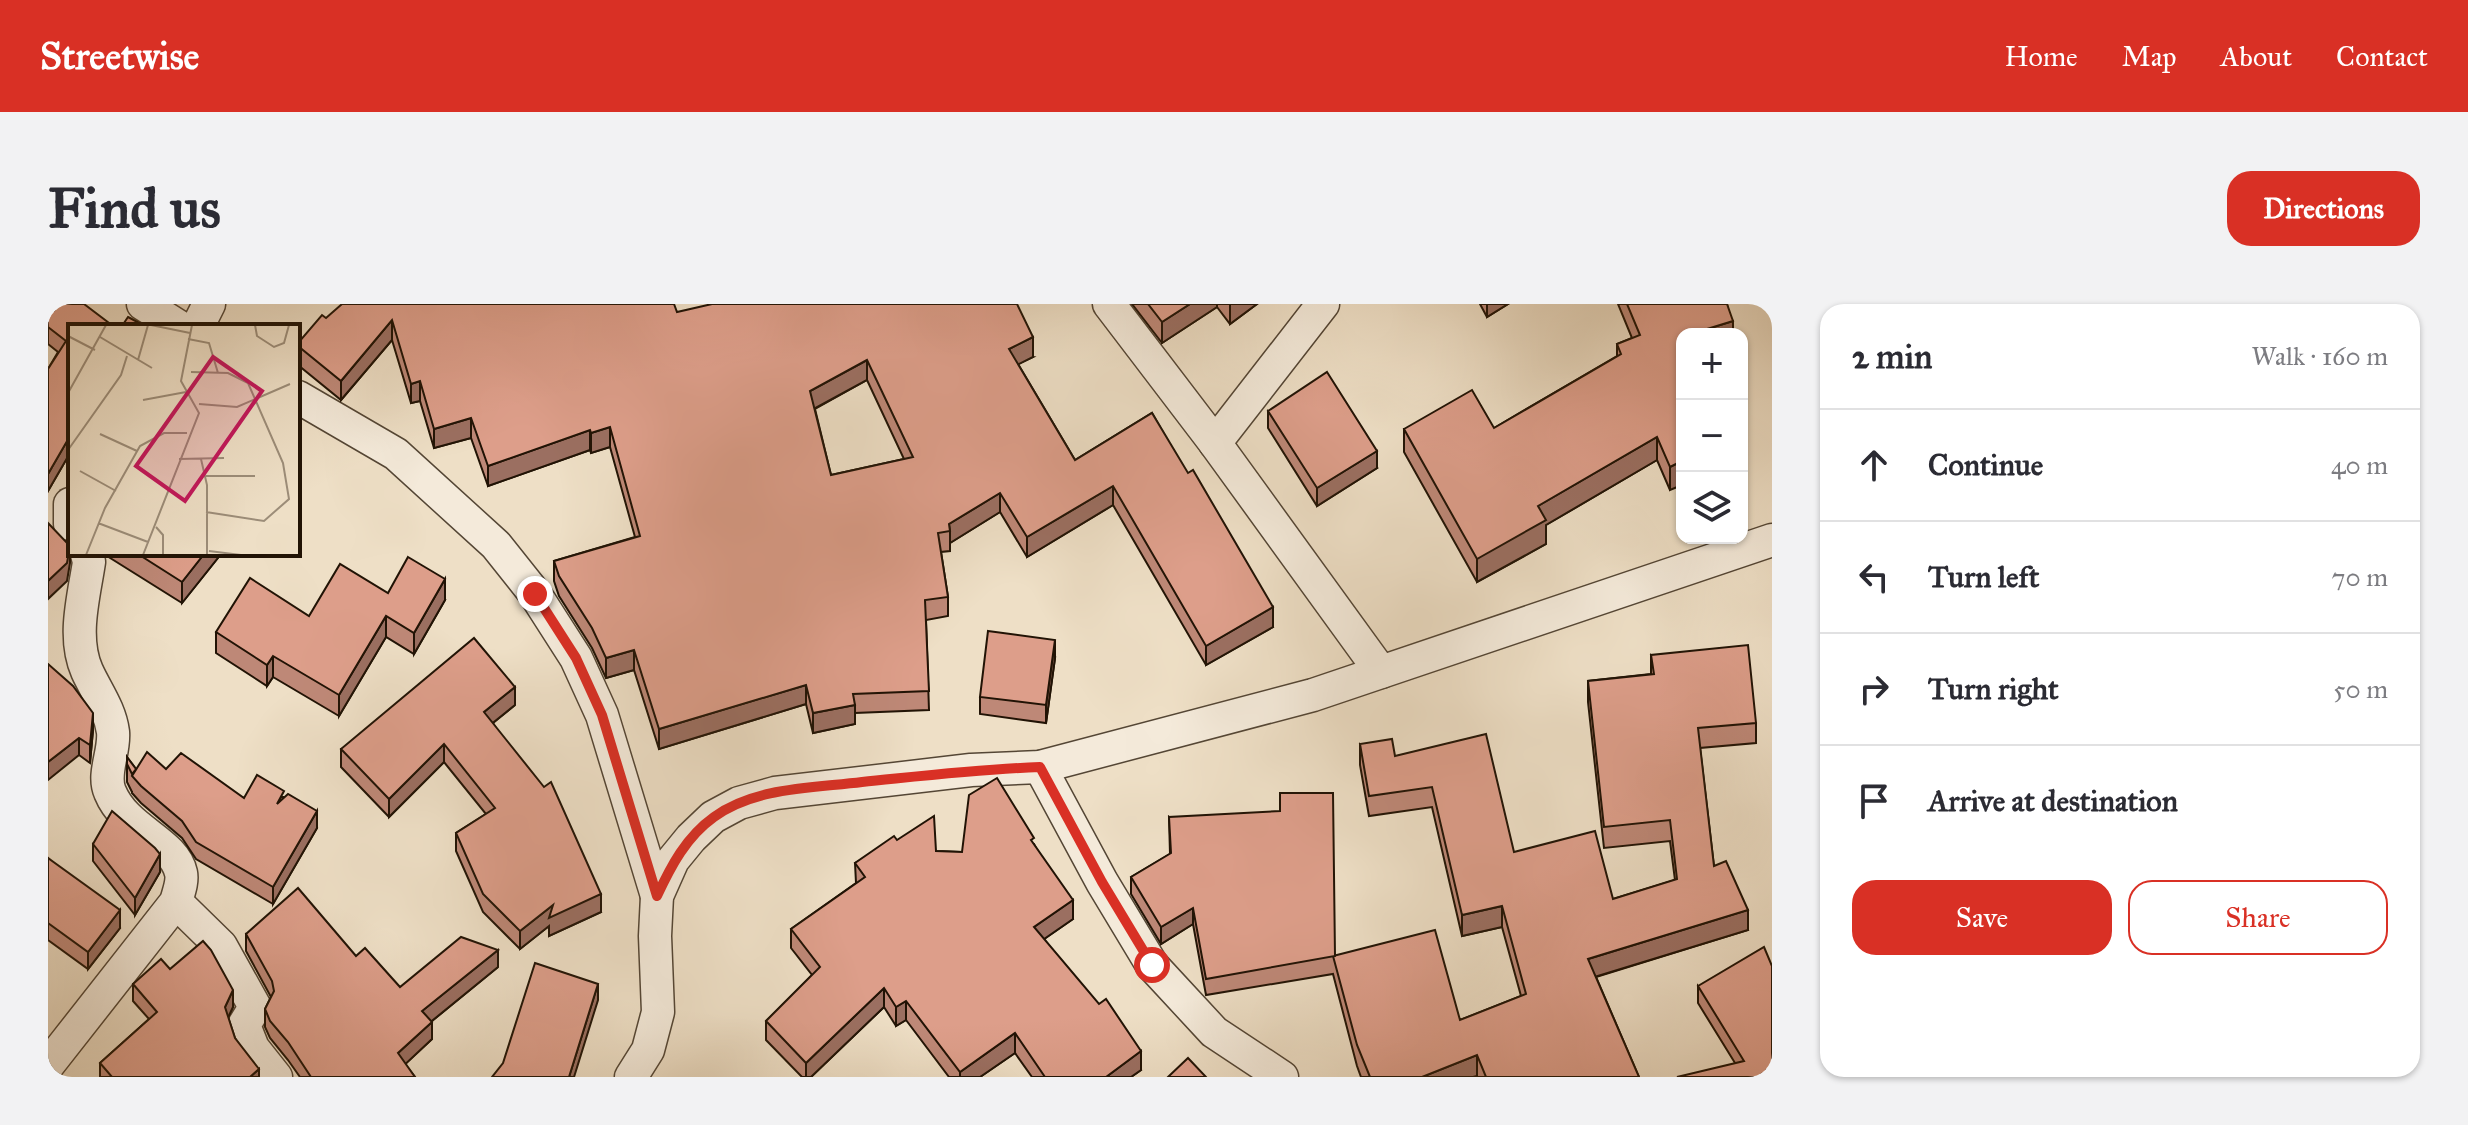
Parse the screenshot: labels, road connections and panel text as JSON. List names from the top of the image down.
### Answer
{
  "page": {
    "header": "Streetwise",
    "nav": [
      "Home",
      "Map",
      "About",
      "Contact"
    ],
    "buttons": [
      "Directions",
      ["Save", "Share"]
    ],
    "title": "Find us",
    "heading": ["2 min", "Walk · 160 m"],
    "map_buttons": ["+", "−"],
    "list": [
      ["Continue", "40 m"],
      ["Turn left", "70 m"],
      ["Turn right", "50 m"],
      "Arrive at destination"
    ]
  }
}
